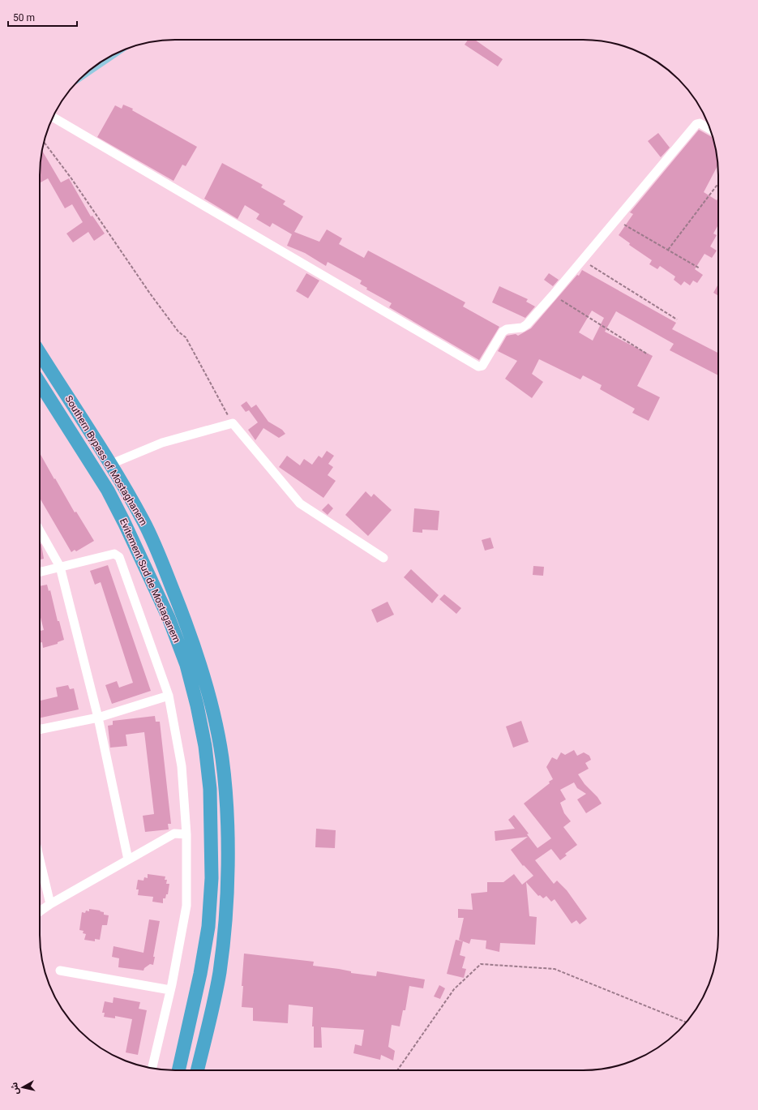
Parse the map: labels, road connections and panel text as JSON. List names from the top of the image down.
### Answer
{
  "streets": {
    "highway": ["Southern Bypass of Mostaghanem", "Evitement Sud de Mostaganem"]
  },
  "scale_bar": "50 m",
  "north": "left"
}
